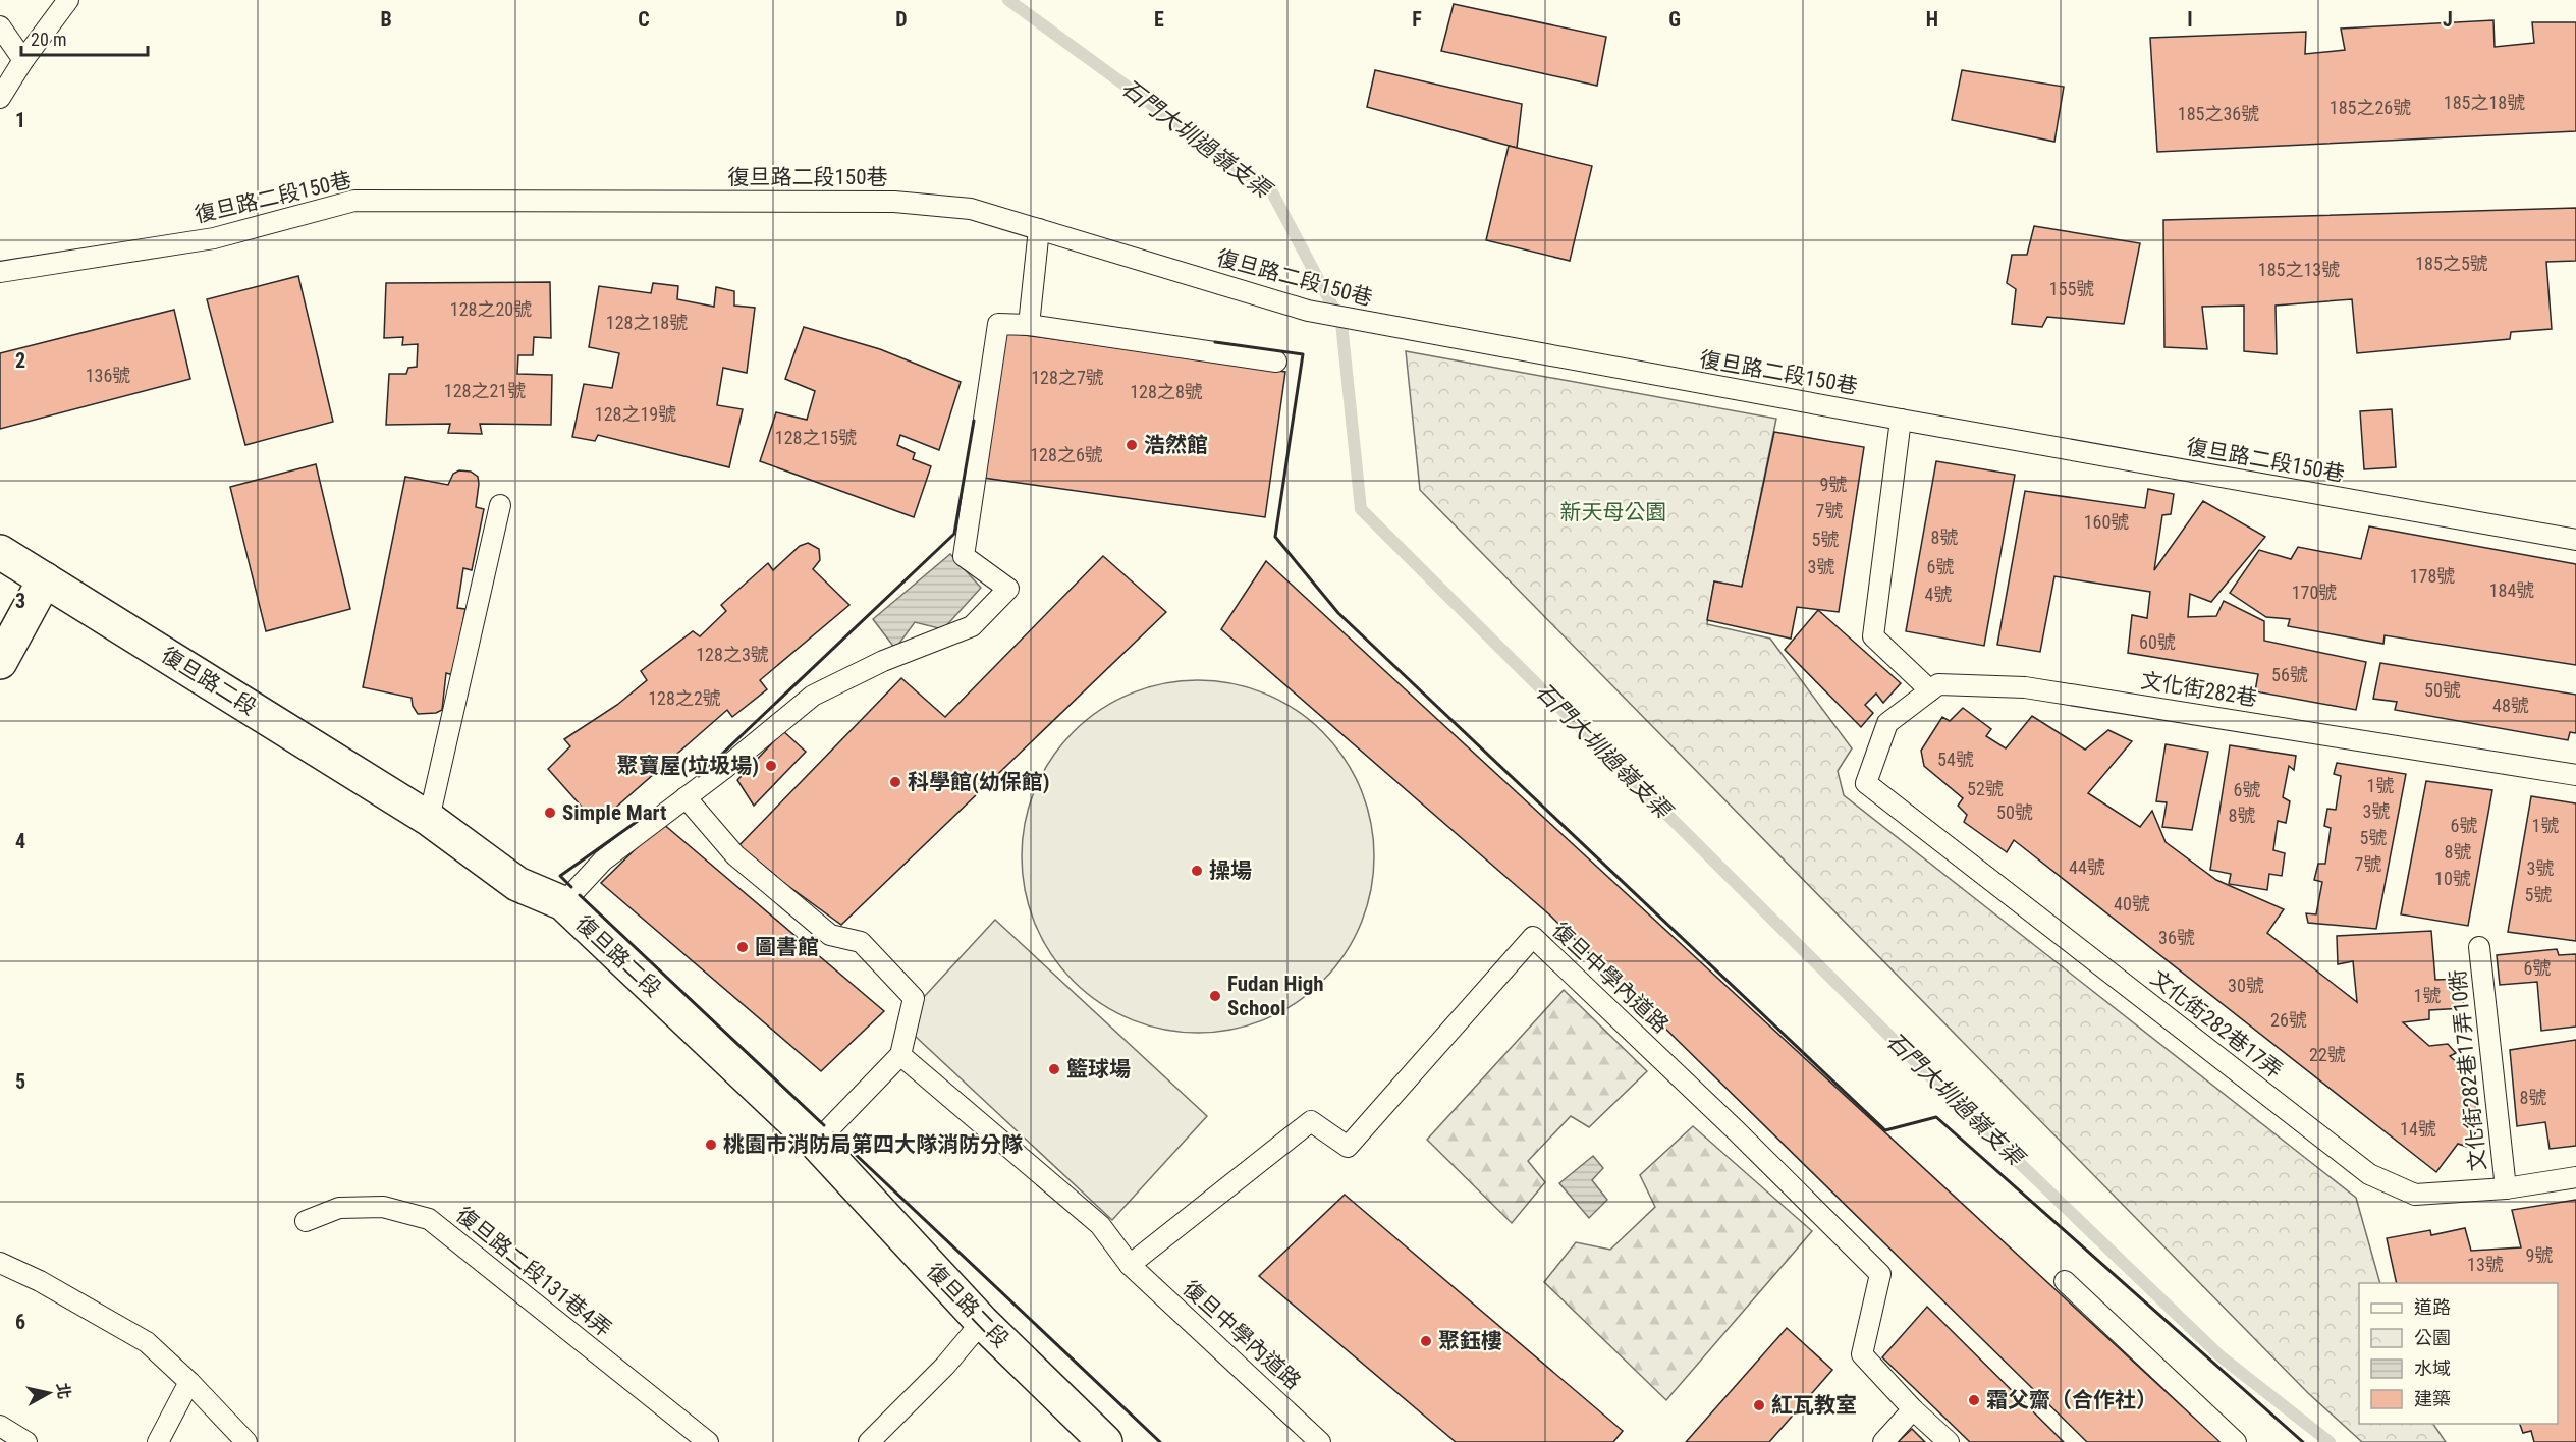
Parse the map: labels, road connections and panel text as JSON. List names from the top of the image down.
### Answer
{
  "streets": {
    "street": ["復旦路二段"],
    "lane": [
      "復旦路二段150巷",
      "文化街282巷",
      "復旦中學內道路",
      "文化街282巷17弄",
      "文化街282巷17弄10衖",
      "復旦路二段131巷4弄"
    ]
  },
  "crossings": [
    ["文化街282巷", "文化街282巷17弄"],
    ["文化街282巷17弄", "文化街282巷17弄10衖"]
  ],
  "water": ["石門大圳過嶺支渠"],
  "parks": ["新天母公園"],
  "places": [
    "浩然館",
    "聚寶屋(垃圾場)",
    "科學館(幼保館)",
    "Simple Mart",
    "操場",
    "圖書館",
    "Fudan High School",
    "籃球場",
    "桃園市消防局第四大隊消防分隊",
    "聚鈺樓",
    "霜父齋（合作社）",
    "紅瓦教室"
  ],
  "house_numbers": [
    "185之18號",
    "185之26號",
    "185之36號",
    "185之5號",
    "185之13號",
    "155號",
    "128之20號",
    "128之18號",
    "136號",
    "128之7號",
    "128之21號",
    "128之8號",
    "128之19號",
    "128之15號",
    "128之6號",
    "9號",
    "7號",
    "160號",
    "8號",
    "5號",
    "3號",
    "6號",
    "178號",
    "184號",
    "170號",
    "4號",
    "60號",
    "128之3號",
    "56號",
    "50號",
    "128之2號",
    "48號",
    "54號",
    "1號",
    "52號",
    "6號",
    "3號",
    "50號",
    "8號",
    "6號",
    "1號",
    "5號",
    "8號",
    "7號",
    "44號",
    "3號",
    "10號",
    "5號",
    "40號",
    "36號",
    "6號",
    "30號",
    "1號",
    "26號",
    "22號",
    "8號",
    "14號",
    "9號",
    "13號"
  ],
  "legend": [
    "道路",
    "公園",
    "水域",
    "建築"
  ],
  "scale_bar": "20 m",
  "north": "right",
  "grid": {
    "columns": [
      "B",
      "C",
      "D",
      "E",
      "F",
      "G",
      "H",
      "I",
      "J"
    ],
    "rows": [
      "1",
      "2",
      "3",
      "4",
      "5",
      "6"
    ]
  }
}
